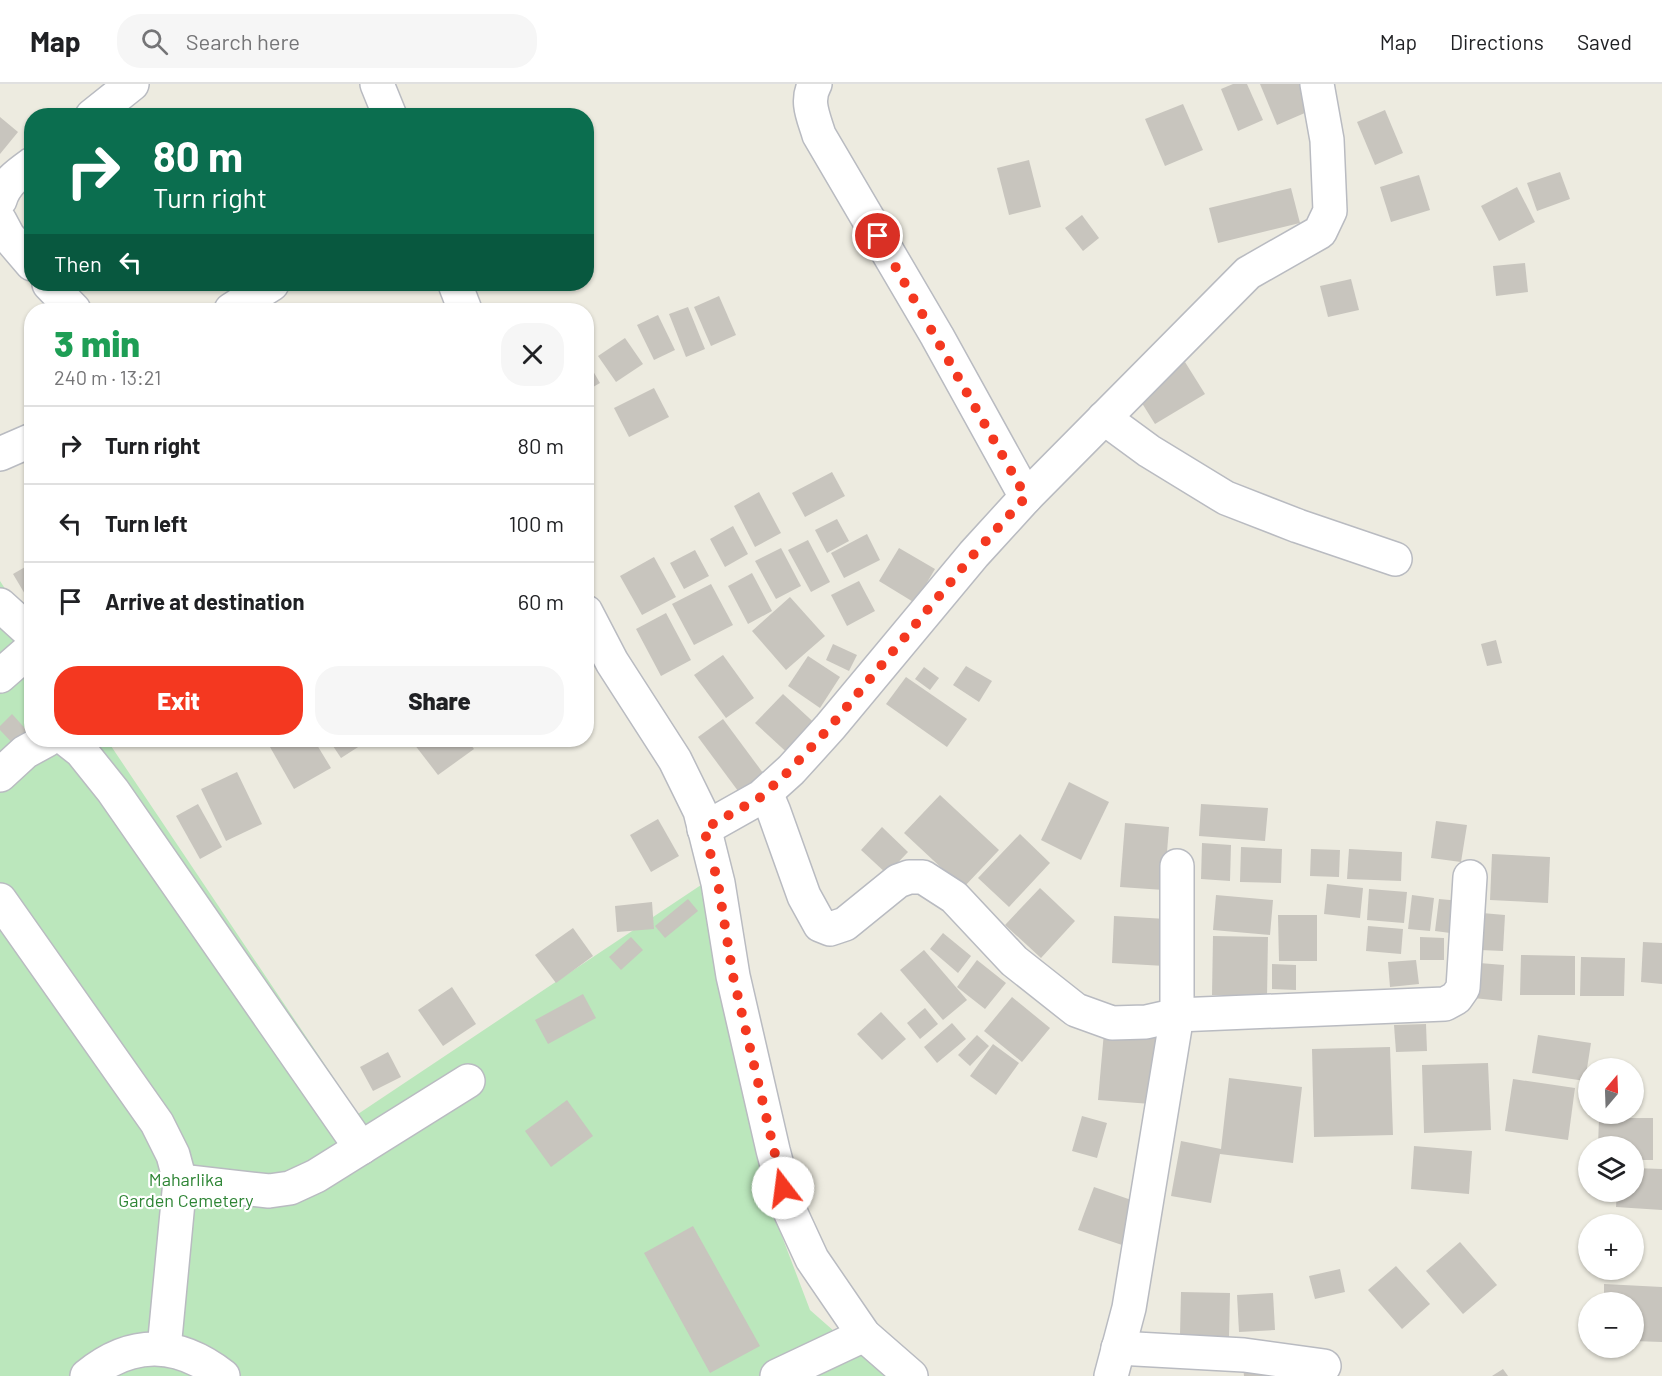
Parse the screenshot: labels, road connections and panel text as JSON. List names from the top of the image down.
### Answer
{
  "parks": ["Maharlika Garden Cemetery"],
  "north": "top",
  "page": {
    "header": "Map",
    "search": "Search here",
    "nav": ["Map", "Directions", "Saved"],
    "turn": ["80 m", "Turn right"],
    "then": "Then",
    "heading": ["3 min", "240 m · 13:21"],
    "list": [
      {
        "name": "Turn right",
        "value": "80 m"
      },
      {
        "name": "Turn left",
        "value": "100 m"
      },
      {
        "name": "Arrive at destination",
        "value": "60 m"
      }
    ],
    "buttons": ["Exit", "Share"],
    "map_buttons": ["+", "−"]
  }
}
